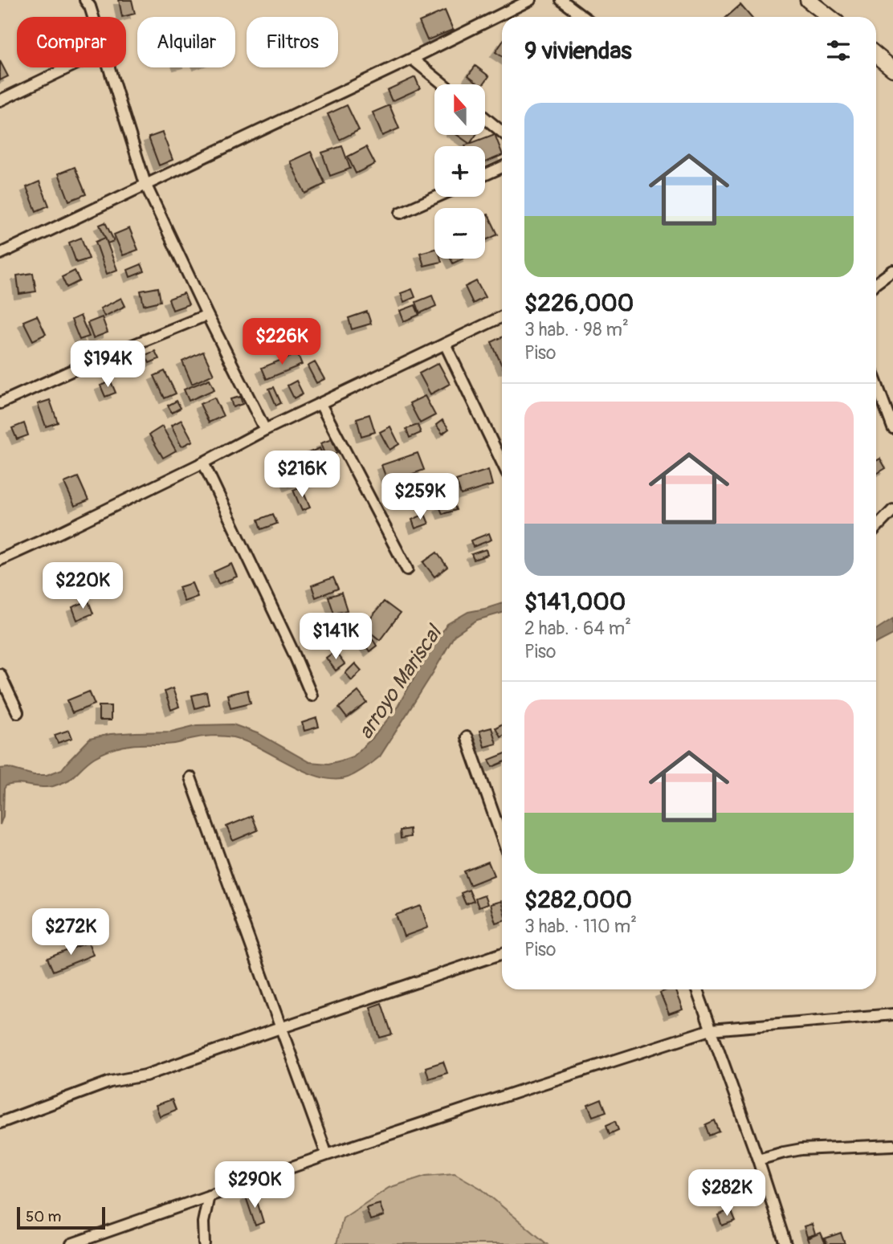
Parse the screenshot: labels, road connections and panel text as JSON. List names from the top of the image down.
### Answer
{
  "water": ["arroyo Mariscal"],
  "scale_bar": "50 m",
  "north": "top",
  "page": {
    "chip": ["Comprar", "Alquilar", "Filtros"],
    "heading": "9 viviendas",
    "map_buttons": ["+", "−"],
    "list": [
      {
        "name": "$226,000",
        "note": "3 hab. · 98 m² · Piso"
      },
      {
        "name": "$141,000",
        "note": "2 hab. · 64 m² · Piso"
      },
      {
        "name": "$282,000",
        "note": "3 hab. · 110 m² · Piso"
      }
    ],
    "price": [
      "$226K",
      "$194K",
      "$216K",
      "$259K",
      "$220K",
      "$141K",
      "$272K",
      "$290K",
      "$282K"
    ],
    "scale": "50 m"
  }
}
